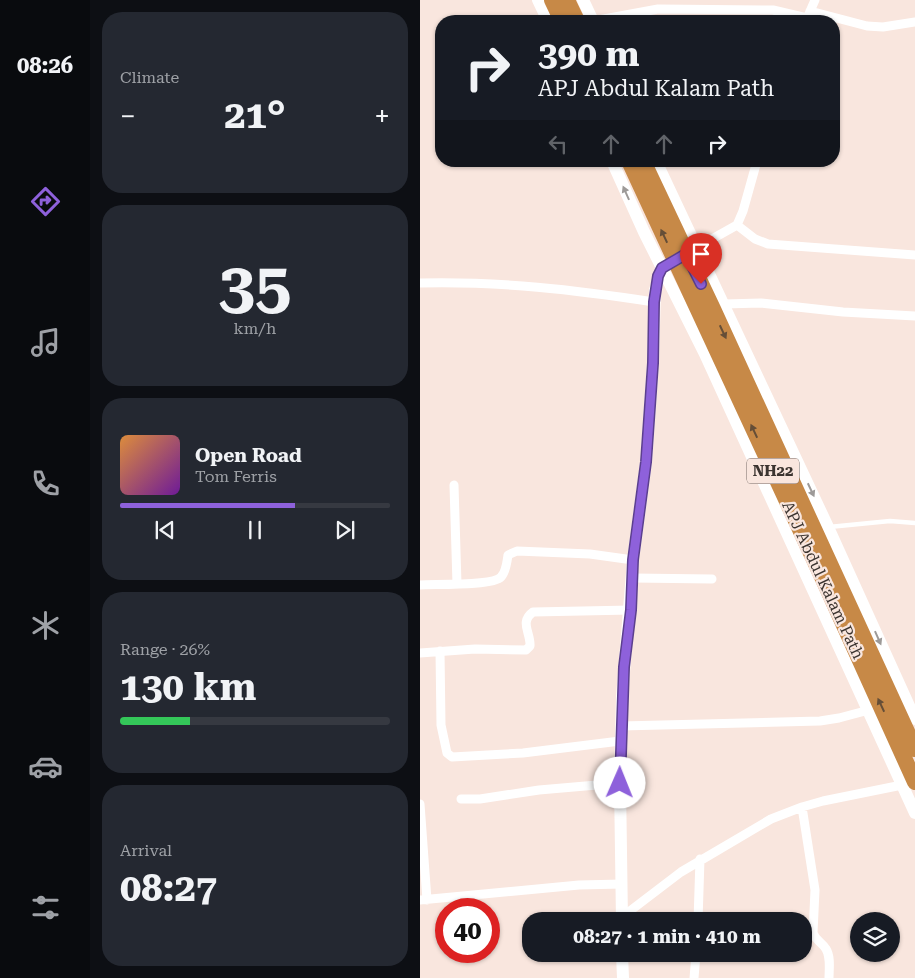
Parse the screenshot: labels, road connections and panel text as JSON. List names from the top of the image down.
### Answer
{
  "streets": {
    "highway": ["NH22", "APJ Abdul Kalam Path"]
  },
  "crossings": [
    ["NH22", "APJ Abdul Kalam Path"]
  ],
  "page": {
    "tabs": "08:26",
    "tile": [
      "Climate",
      ["35", "km/h"],
      ["Range · 26%", "130 km"],
      ["Arrival", "08:27"]
    ],
    "turn": ["390 m", "APJ Abdul Kalam Path"],
    "heat": ["−", "21°", "+"],
    "song": ["Open Road", "Tom Ferris"],
    "limit": "40",
    "trip": "08:27 · 1 min · 410 m"
  }
}
